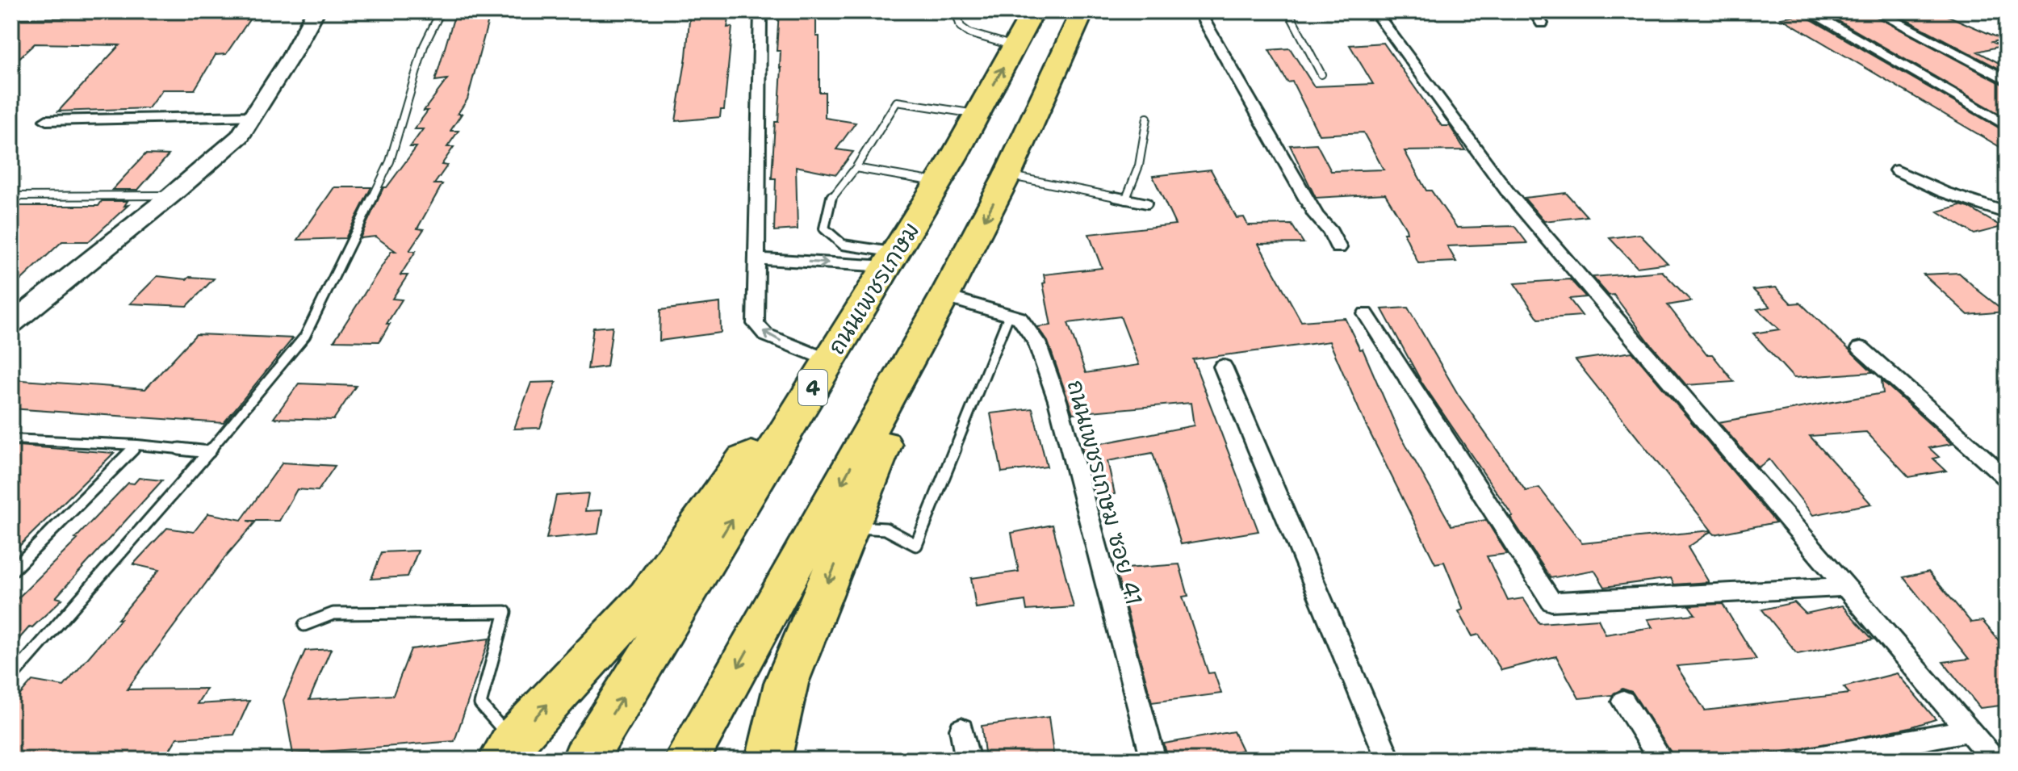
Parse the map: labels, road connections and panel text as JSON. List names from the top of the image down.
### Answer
{
  "streets": {
    "highway": ["ถนนเพชรเกษม", "4"],
    "street": ["ถนนเพชรเกษม ซอย 41"]
  }
}
